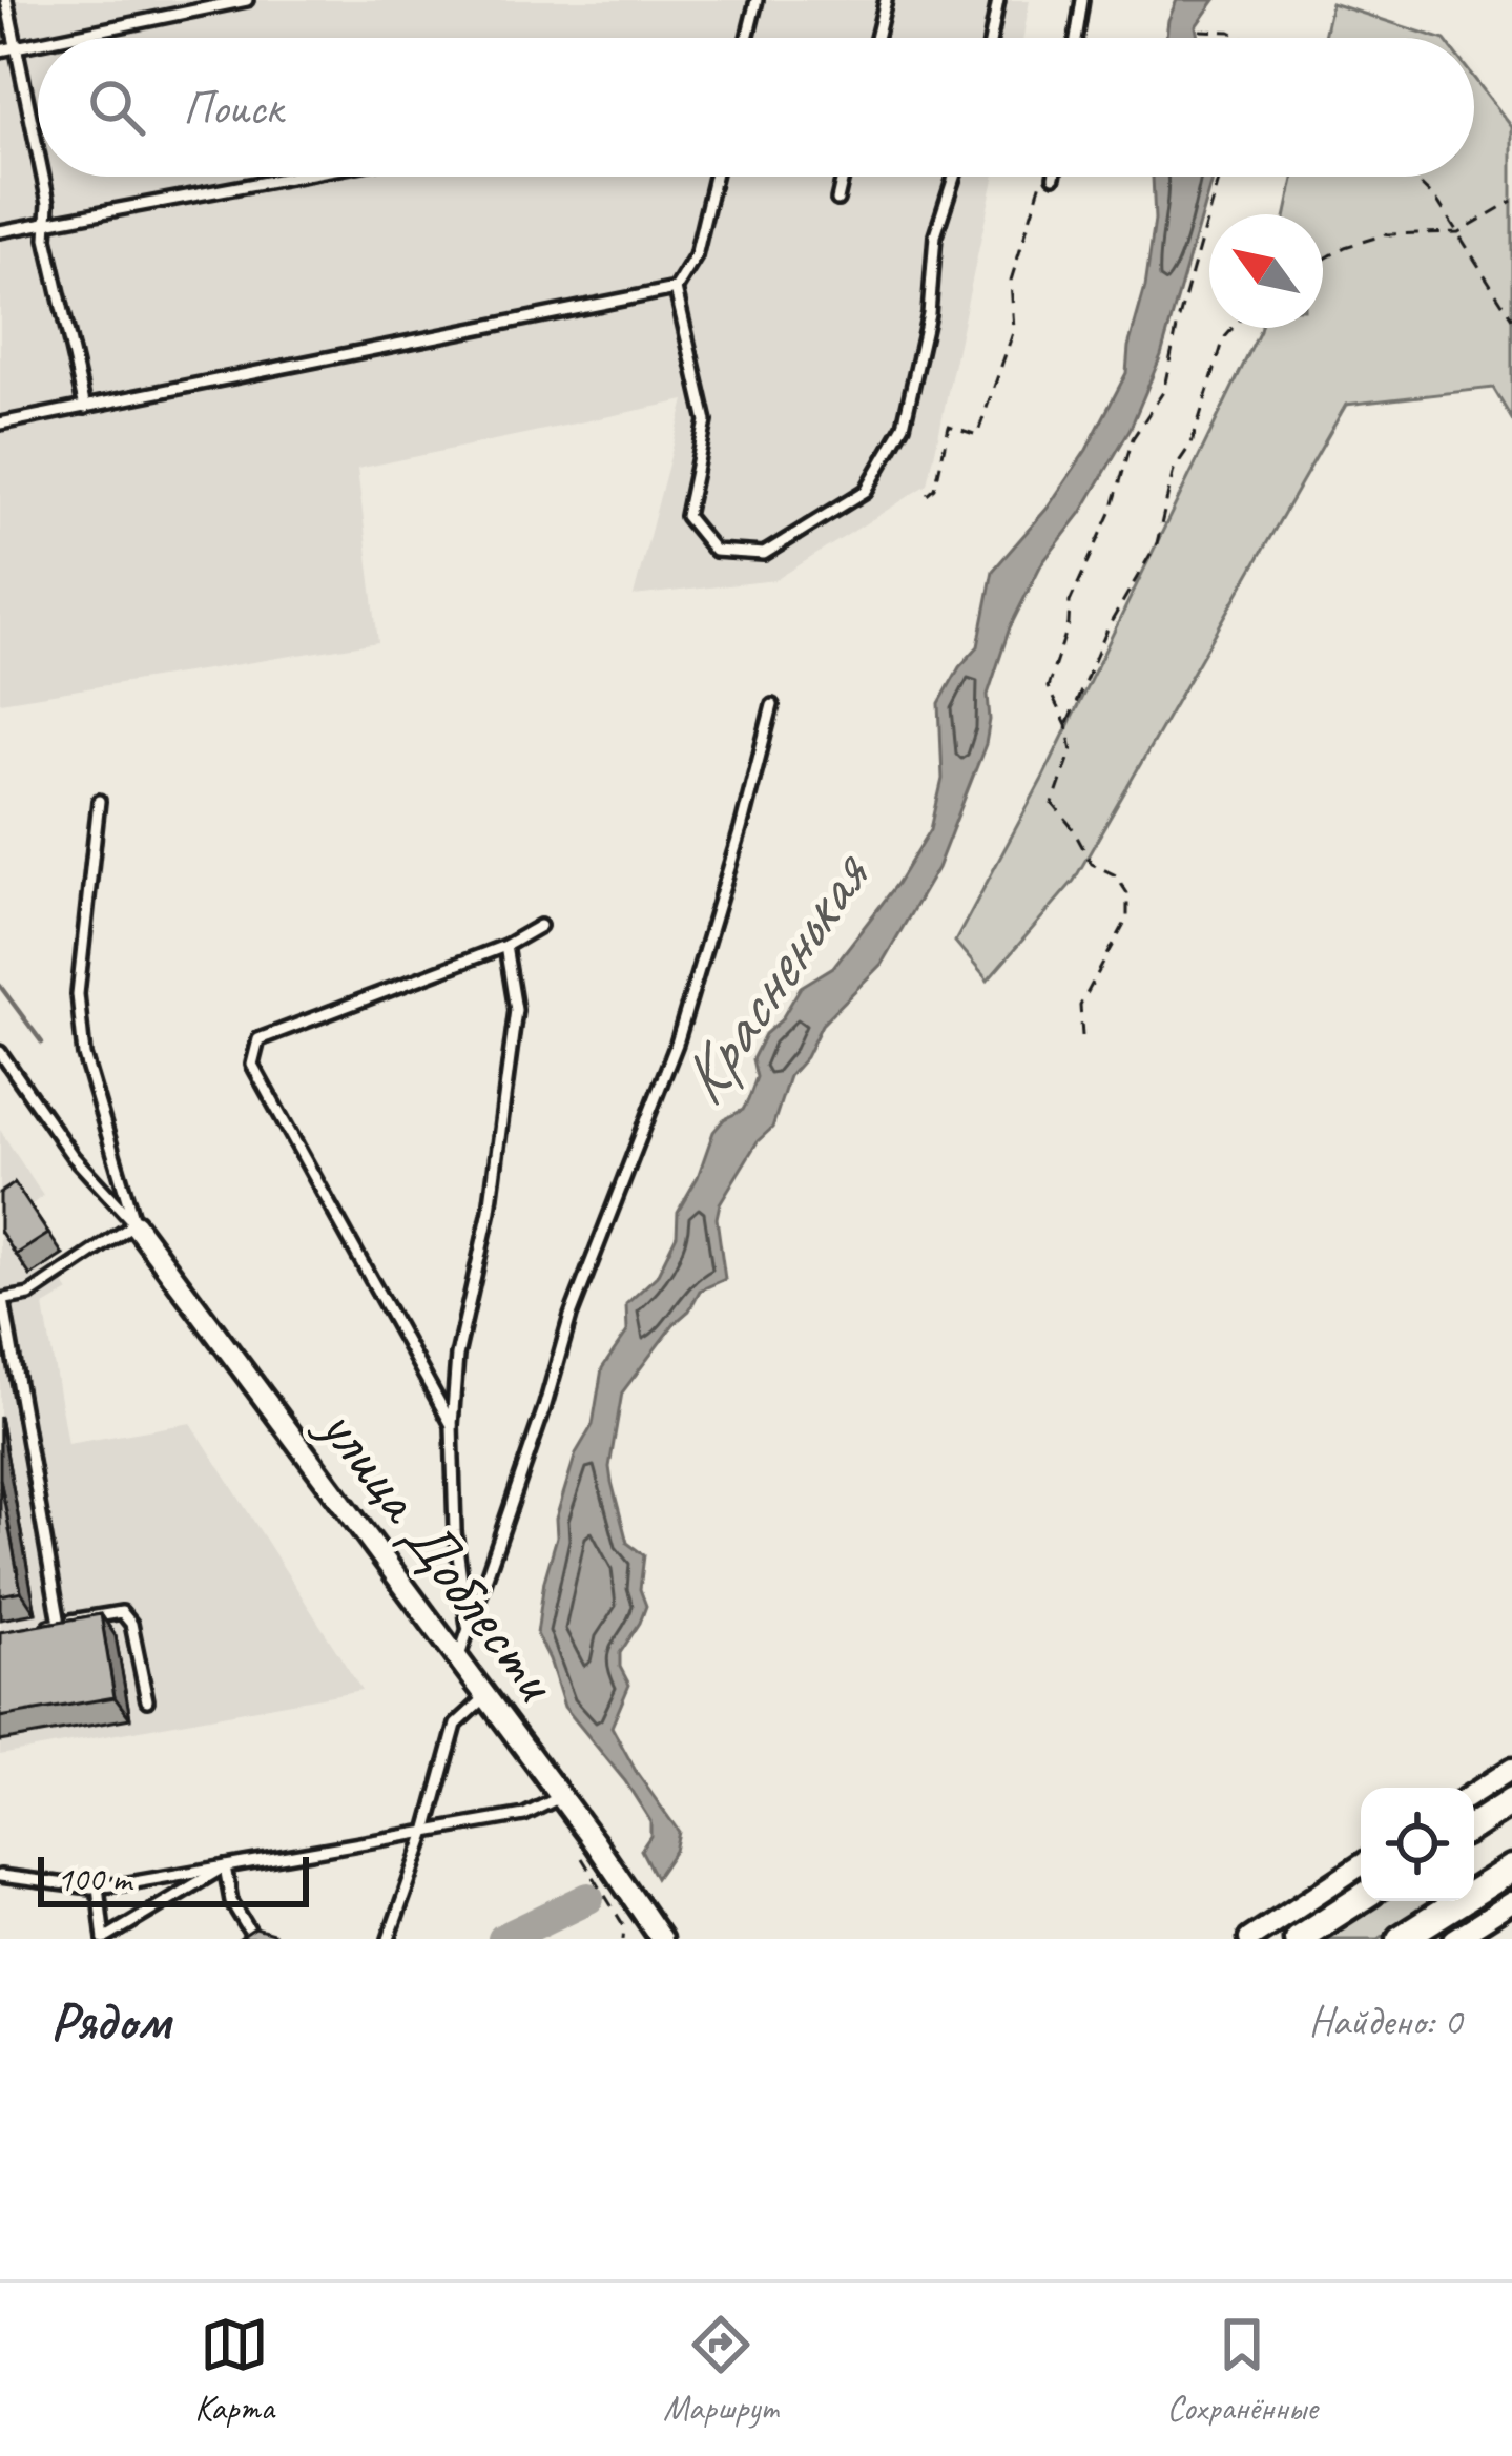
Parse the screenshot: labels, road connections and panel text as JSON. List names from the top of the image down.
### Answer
{
  "streets": {
    "street": ["улица Доблести"]
  },
  "water": ["Красненькая"],
  "scale_bar": "100 m",
  "north": "top left",
  "page": {
    "search": "Поиск",
    "scale": "100 m",
    "heading": ["Рядом", "Найдено: 0"],
    "nav": ["Карта", "Маршрут", "Сохранённые"]
  }
}
